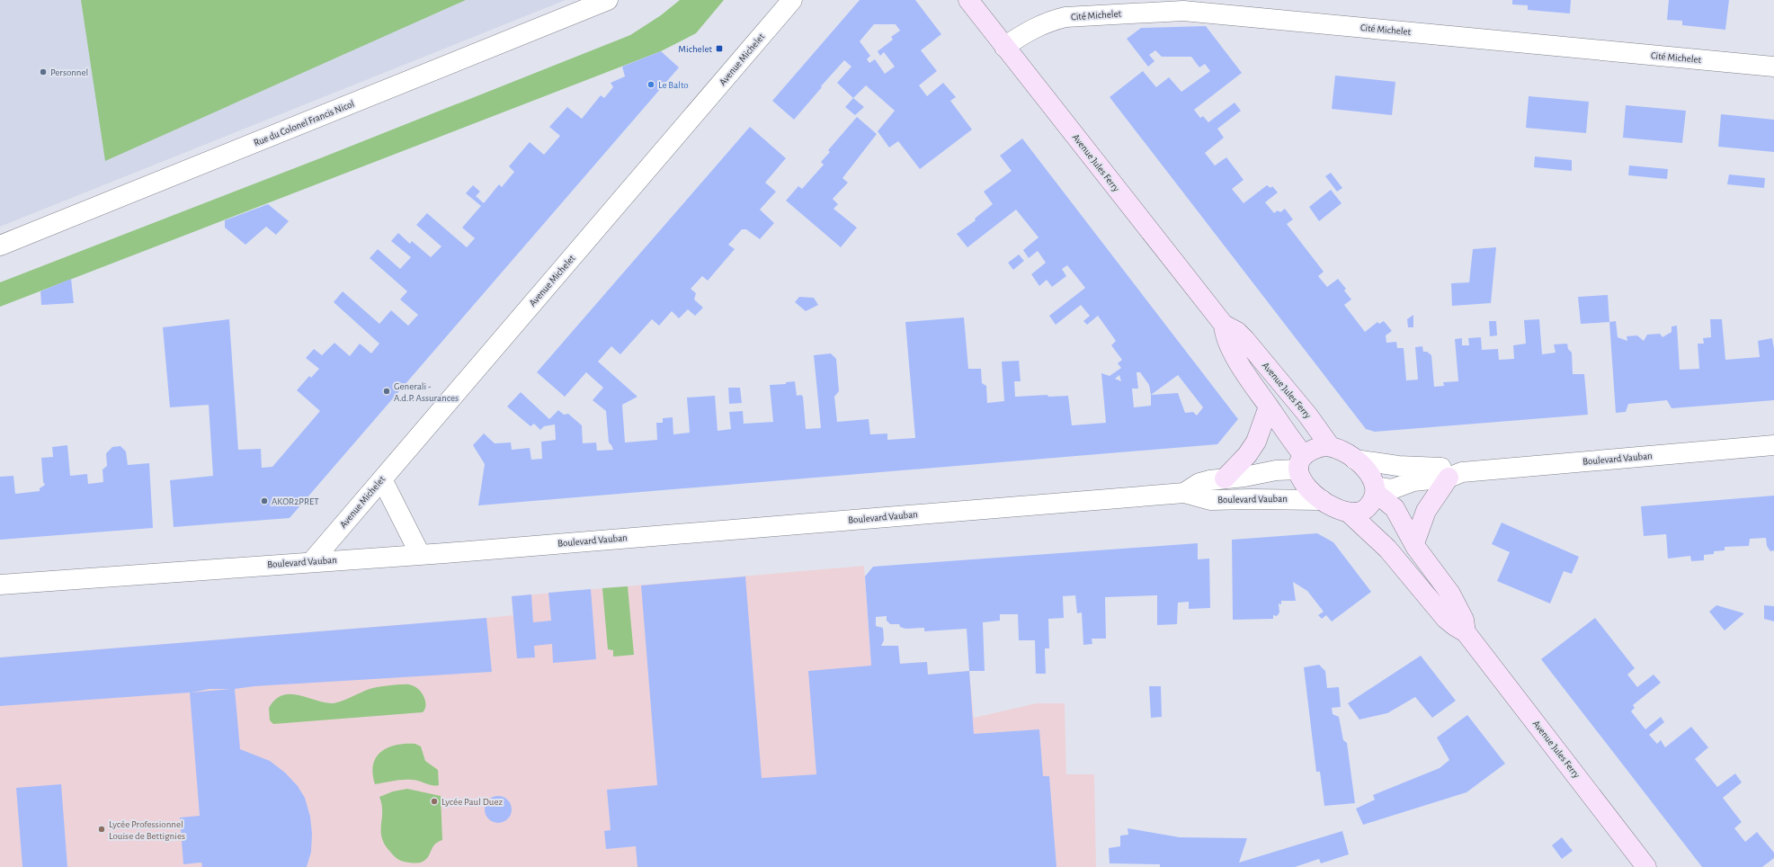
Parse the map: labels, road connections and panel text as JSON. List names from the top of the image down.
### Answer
{
  "streets": {
    "main road": ["Avenue Jules Ferry"],
    "street": [
      "Cité Michelet",
      "Avenue Michelet",
      "Rue du Colonel Francis Nicol",
      "Boulevard Vauban"
    ]
  },
  "crossings": [
    ["Cité Michelet", "Avenue Jules Ferry"],
    ["Avenue Michelet", "Boulevard Vauban"],
    ["Avenue Jules Ferry", "Boulevard Vauban"]
  ],
  "places": {
    "transit": ["Michelet"],
    "other": [
      "Personnel",
      "Le Balto",
      "Generali - A.d.P. Assurances",
      "AKOR2PRET",
      "Lycée Paul Duez",
      "Lycée Professionnel Louise de Bettignies"
    ]
  }
}
